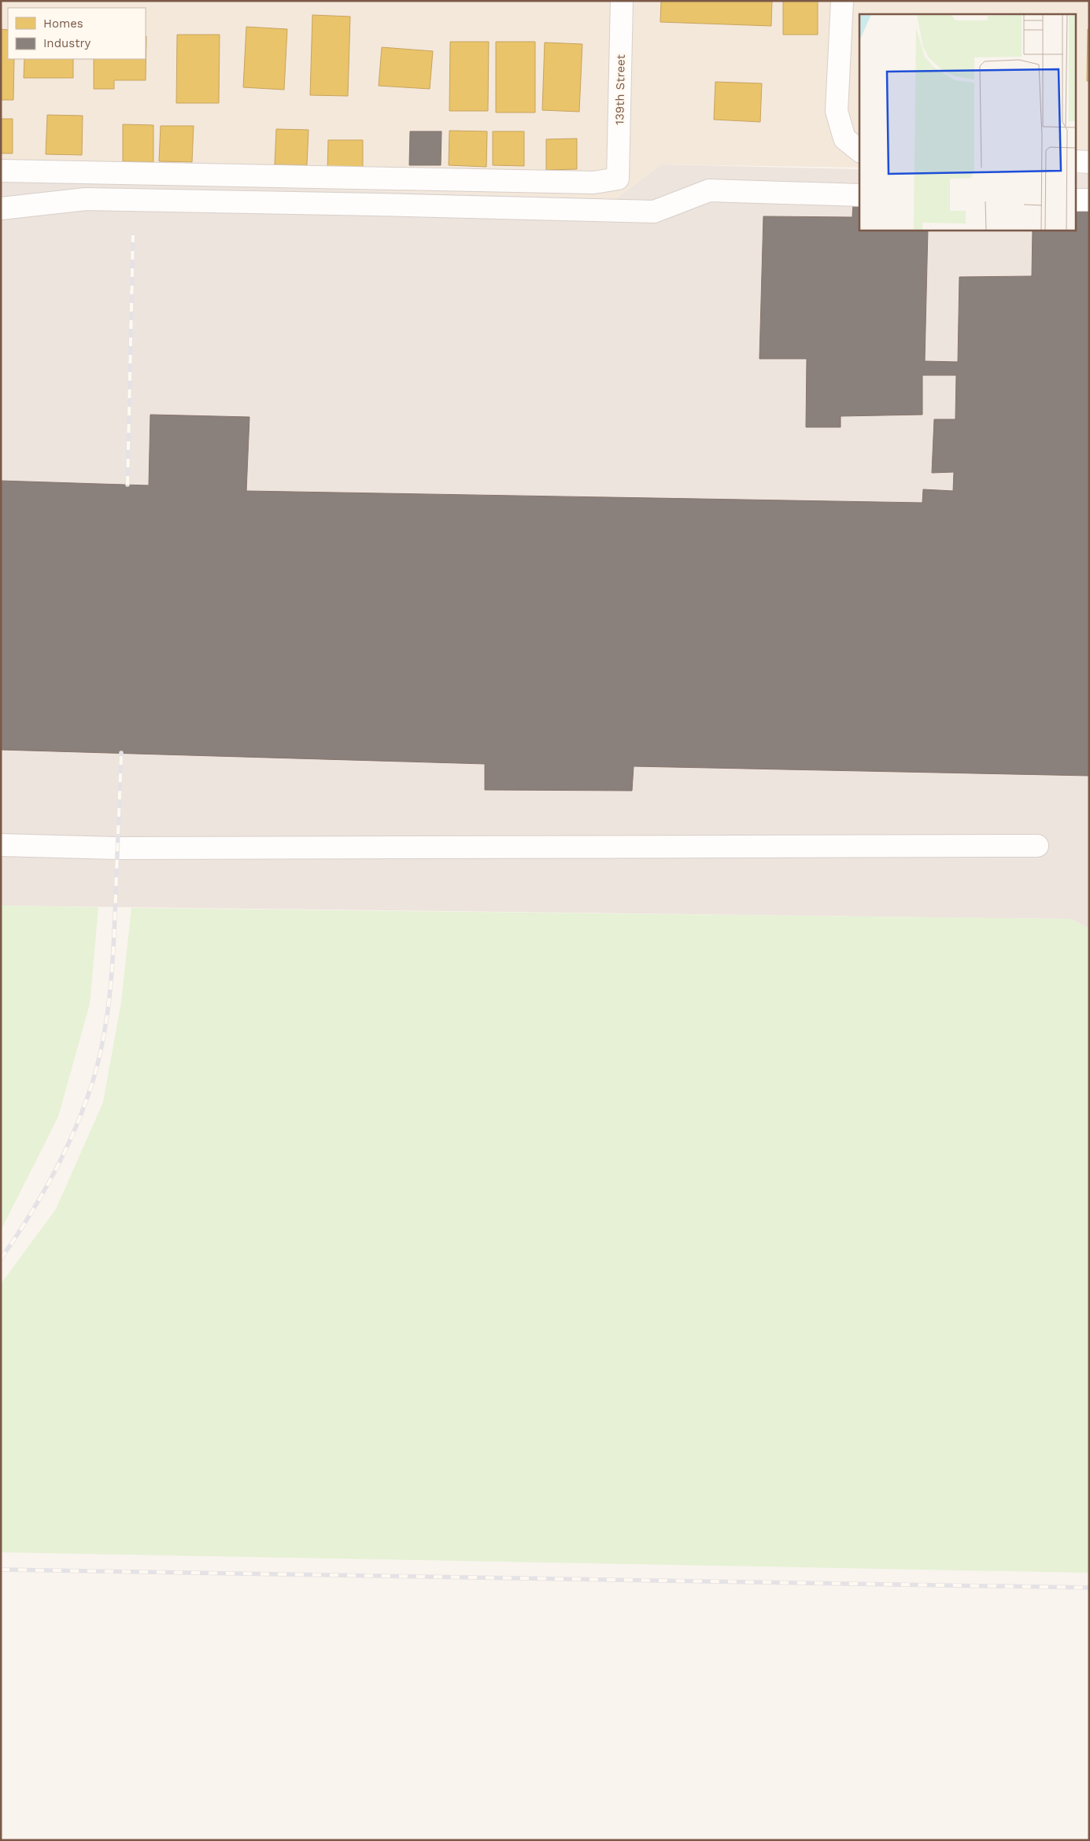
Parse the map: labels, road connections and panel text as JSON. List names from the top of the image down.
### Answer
{
  "streets": {
    "street": ["139th Street"]
  },
  "legend": ["Homes", "Industry"]
}
